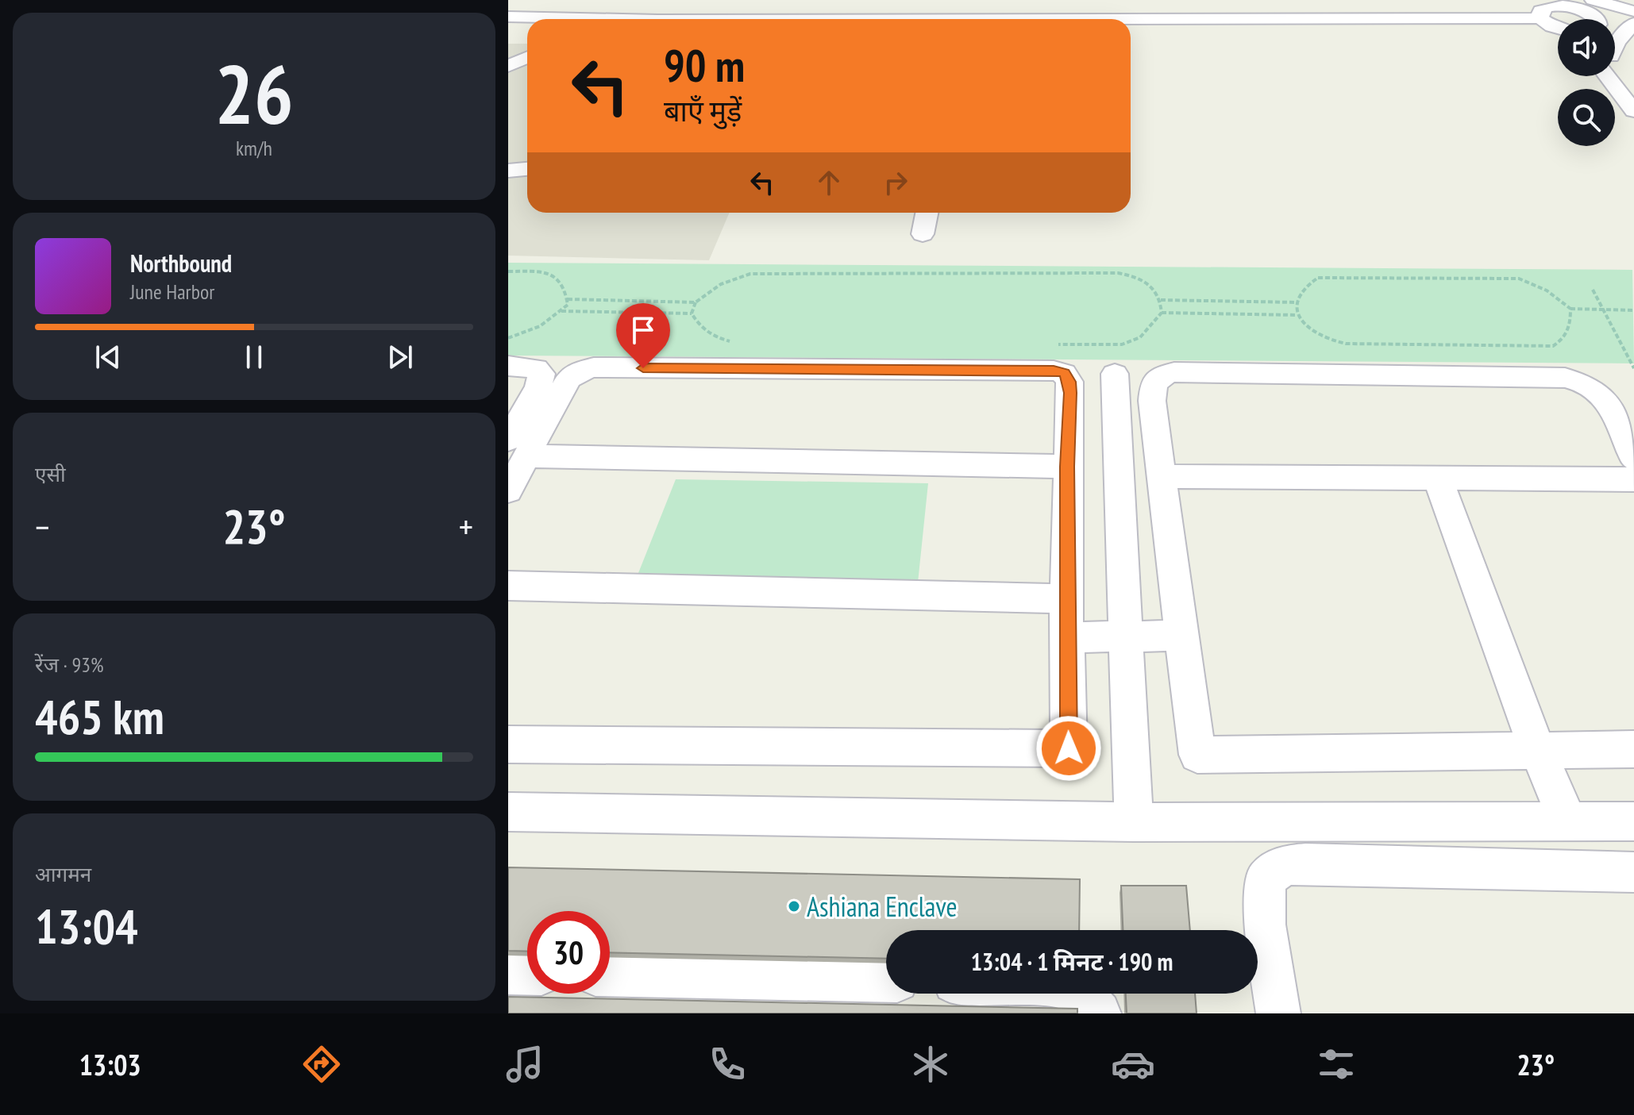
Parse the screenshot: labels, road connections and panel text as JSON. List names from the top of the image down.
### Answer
{
  "places": ["Ashiana Enclave"],
  "page": {
    "tile": [
      ["26", "km/h"],
      "एसी",
      ["रेंज · 93%", "465 km"],
      ["आगमन", "13:04"]
    ],
    "turn": ["90 m", "बाएँ मुड़ें"],
    "song": ["Northbound", "June Harbor"],
    "heat": ["−", "23°", "+"],
    "limit": "30",
    "trip": "13:04 · 1 मिनट · 190 m",
    "tabs": ["13:03", "23°"]
  }
}
